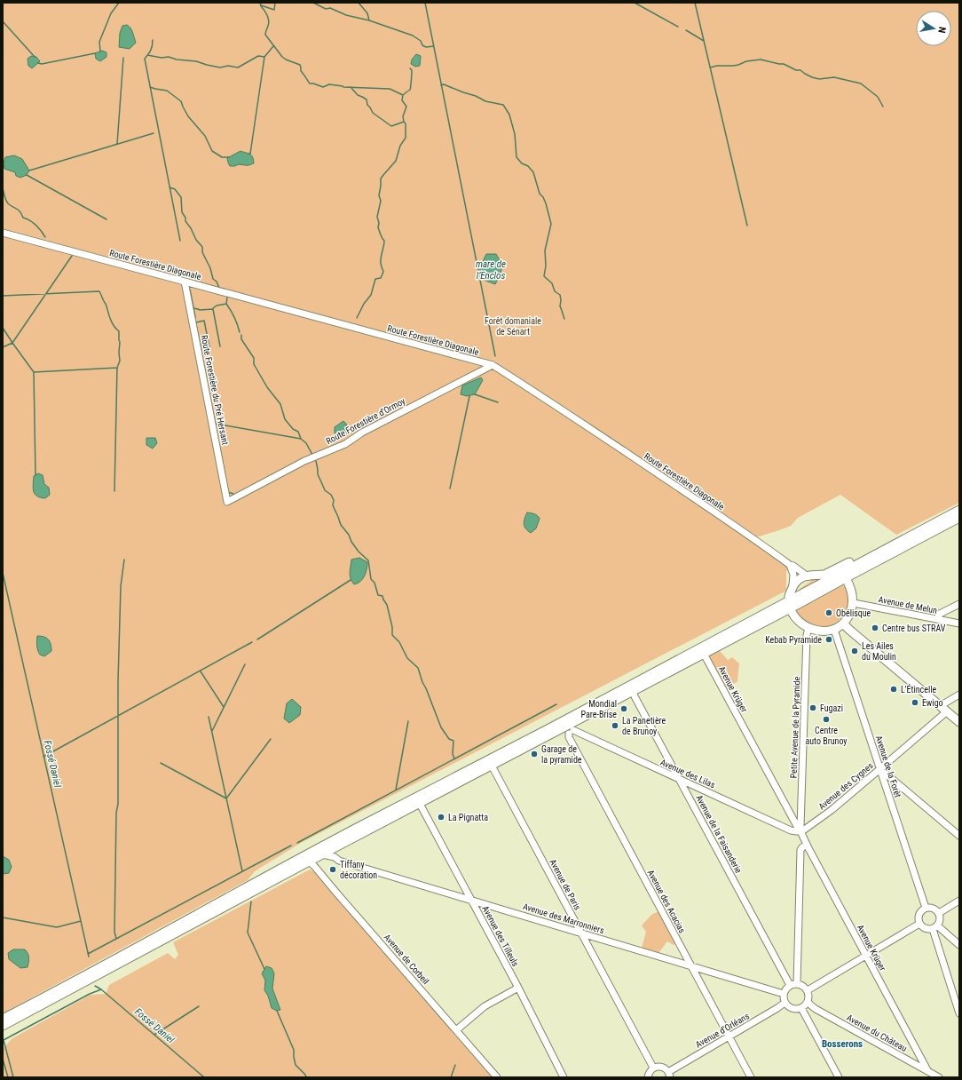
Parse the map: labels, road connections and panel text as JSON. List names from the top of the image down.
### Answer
{
  "streets": {
    "street": [
      "Route Forestière Diagonale",
      "Route Forestière du Pré Hersant",
      "Route Forestière d'Ormoy",
      "Avenue de Melun",
      "Avenue Krüger",
      "Petite Avenue de la Pyramide",
      "Avenue de la Forêt",
      "Avenue des Lilas",
      "Avenue des Cygnes",
      "Avenue de la Faisanderie",
      "Avenue de Paris",
      "Avenue des Acacias",
      "Avenue des Marronniers",
      "Avenue des Tilleuls",
      "Avenue de Corbeil",
      "Avenue d'Orléans",
      "Avenue du Château"
    ]
  },
  "crossings": [
    ["Route Forestière Diagonale", "Route Forestière du Pré Hersant"],
    ["Route Forestière Diagonale", "Route Forestière d'Ormoy"],
    ["Route Forestière du Pré Hersant", "Route Forestière d'Ormoy"],
    ["Avenue Krüger", "Petite Avenue de la Pyramide"],
    ["Avenue Krüger", "Avenue des Lilas"],
    ["Avenue Krüger", "Avenue des Cygnes"],
    ["Avenue Krüger", "Avenue du Château"],
    ["Petite Avenue de la Pyramide", "Avenue des Lilas"],
    ["Petite Avenue de la Pyramide", "Avenue des Cygnes"],
    ["Avenue de la Forêt", "Avenue des Cygnes"],
    ["Avenue des Lilas", "Avenue des Cygnes"],
    ["Avenue des Lilas", "Avenue de la Faisanderie"],
    ["Avenue des Lilas", "Avenue des Acacias"],
    ["Avenue de la Faisanderie", "Avenue des Marronniers"],
    ["Avenue de la Faisanderie", "Avenue d'Orléans"],
    ["Avenue de la Faisanderie", "Avenue du Château"],
    ["Avenue de Paris", "Avenue des Marronniers"],
    ["Avenue des Acacias", "Avenue des Marronniers"],
    ["Avenue des Acacias", "Avenue d'Orléans"],
    ["Avenue des Marronniers", "Avenue des Tilleuls"],
    ["Avenue des Marronniers", "Avenue d'Orléans"],
    ["Avenue des Marronniers", "Avenue du Château"],
    ["Avenue d'Orléans", "Avenue du Château"]
  ],
  "districts": ["Bosserons"],
  "water": ["mare de l’Enclos", "Fossé Daniel"],
  "parks": ["Forêt domaniale de Sénart"],
  "places": [
    "Obélisque",
    "Centre bus STRAV",
    "Kebab Pyramide",
    "Les Ailes du Moulin",
    "L'Étincelle",
    "Ewigo",
    "Fugazi",
    "Mondial Pare-Brise",
    "Centre auto Brunoy",
    "La Panetière de Brunoy",
    "Garage de la pyramide",
    "La Pignatta",
    "Tiffany décoration"
  ],
  "north": "right"
}
